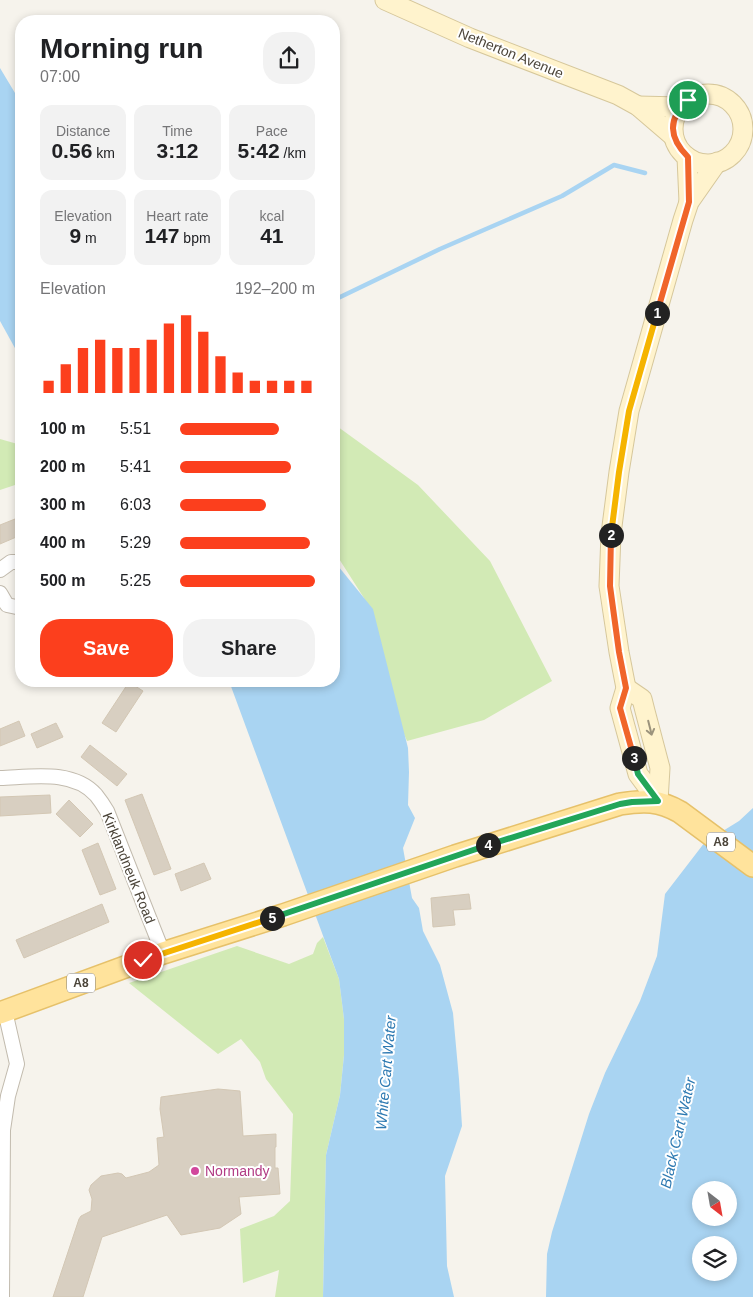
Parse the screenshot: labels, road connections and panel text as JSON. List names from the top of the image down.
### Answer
{
  "streets": {
    "main road": ["A8"],
    "street": ["Netherton Avenue", "Kirklandneuk Road"]
  },
  "crossings": [
    ["A8", "Kirklandneuk Road"]
  ],
  "water": ["White Cart Water", "Black Cart Water"],
  "places": ["Normandy"],
  "north": "bottom right",
  "page": {
    "heading": ["Morning run", "07:00"],
    "stats": [
      ["Distance", "0.56 km"],
      ["Time", "3:12"],
      ["Pace", "5:42 /km"],
      ["Elevation", "9 m"],
      ["Heart rate", "147 bpm"],
      ["kcal", "41"]
    ],
    "chart": ["Elevation", "192–200 m"],
    "pins": [
      "1",
      "2",
      "3",
      "4",
      "5"
    ],
    "list": [
      {
        "name": "100 m",
        "note": "5:51"
      },
      {
        "name": "200 m",
        "note": "5:41"
      },
      {
        "name": "300 m",
        "note": "6:03"
      },
      {
        "name": "400 m",
        "note": "5:29"
      },
      {
        "name": "500 m",
        "note": "5:25"
      }
    ],
    "buttons": ["Save", "Share"]
  }
}
